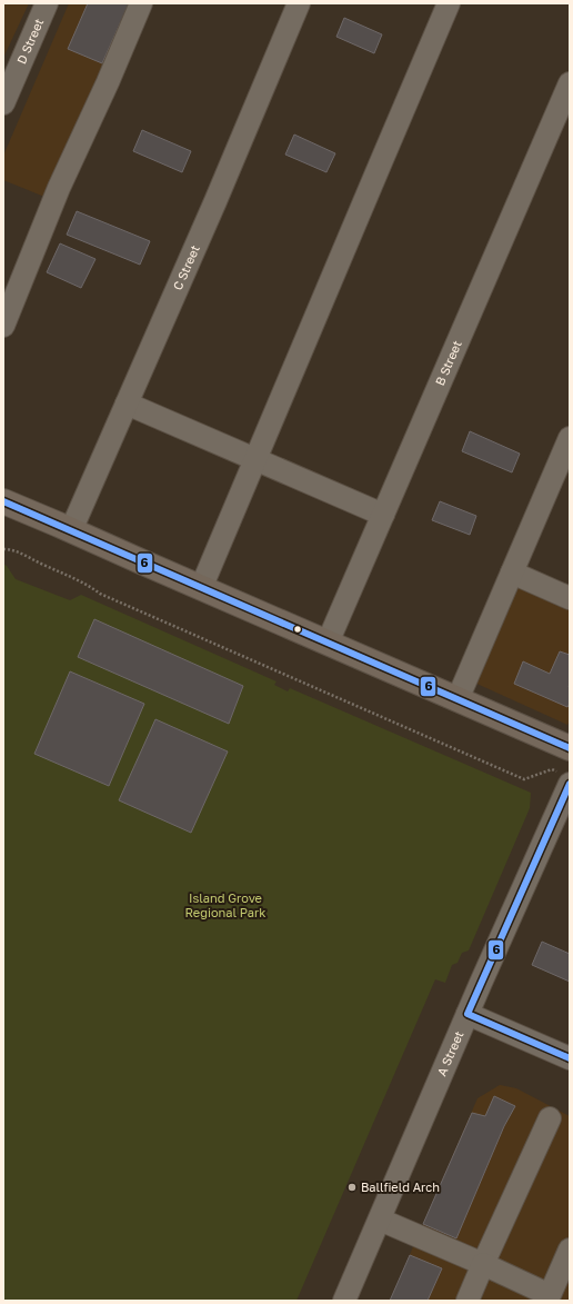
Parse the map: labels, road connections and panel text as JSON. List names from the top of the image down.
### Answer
{
  "streets": {
    "street": [
      "D Street",
      "C Street",
      "B Street",
      "A Street"
    ]
  },
  "parks": ["Island Grove Regional Park"],
  "places": ["Ballfield Arch"],
  "lines": ["transit line 6"]
}
